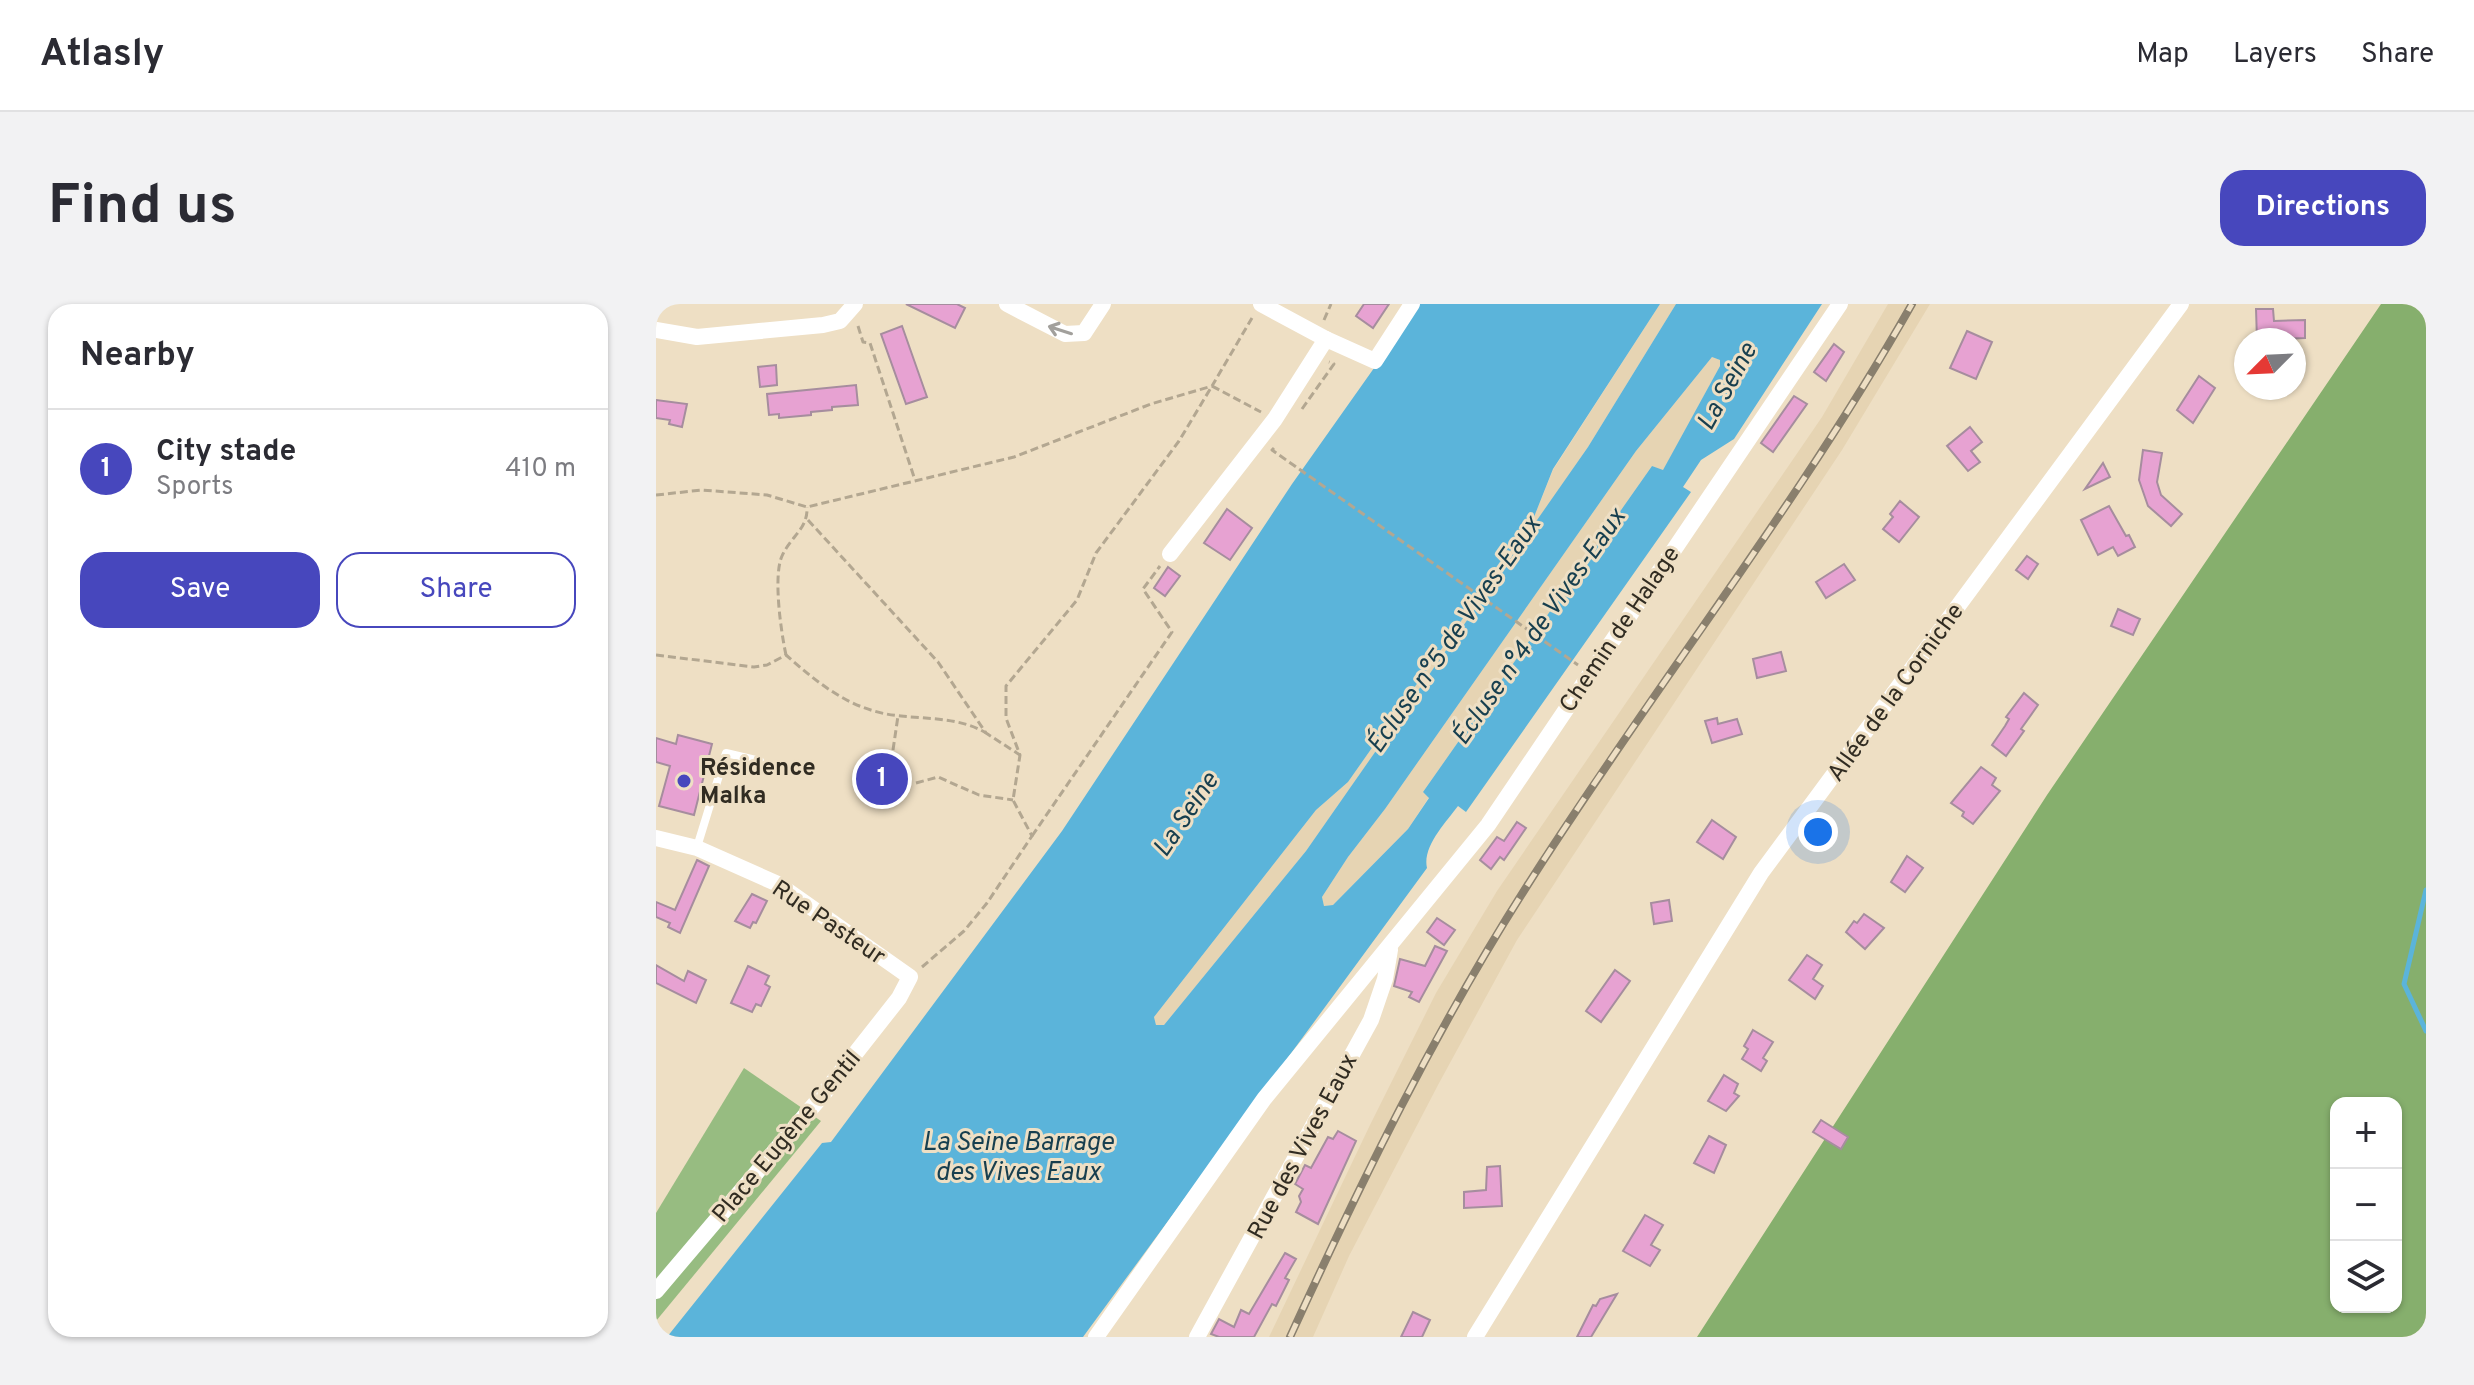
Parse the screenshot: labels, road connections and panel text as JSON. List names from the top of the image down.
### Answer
{
  "streets": {
    "street": [
      "Chemin de Halage",
      "Allée de la Corniche",
      "Rue Pasteur",
      "Place Eugène Gentil",
      "Rue des Vives Eaux"
    ]
  },
  "crossings": [
    ["Chemin de Halage", "Rue des Vives Eaux"],
    ["Rue Pasteur", "Place Eugène Gentil"]
  ],
  "water": [
    "La Seine",
    "Écluse n°4 de Vives-Eaux",
    "Écluse n°5 de Vives-Eaux",
    "La Seine Barrage des Vives Eaux"
  ],
  "places": ["Résidence Malka"],
  "north": "bottom left",
  "page": {
    "header": "Atlasly",
    "nav": ["Map", "Layers", "Share"],
    "buttons": [
      "Directions",
      ["Save", "Share"]
    ],
    "title": "Find us",
    "heading": "Nearby",
    "list": [
      {
        "mark": "1",
        "name": "City stade",
        "note": "Sports",
        "value": "410 m"
      }
    ],
    "pins": "1",
    "map_buttons": ["+", "−"]
  }
}
